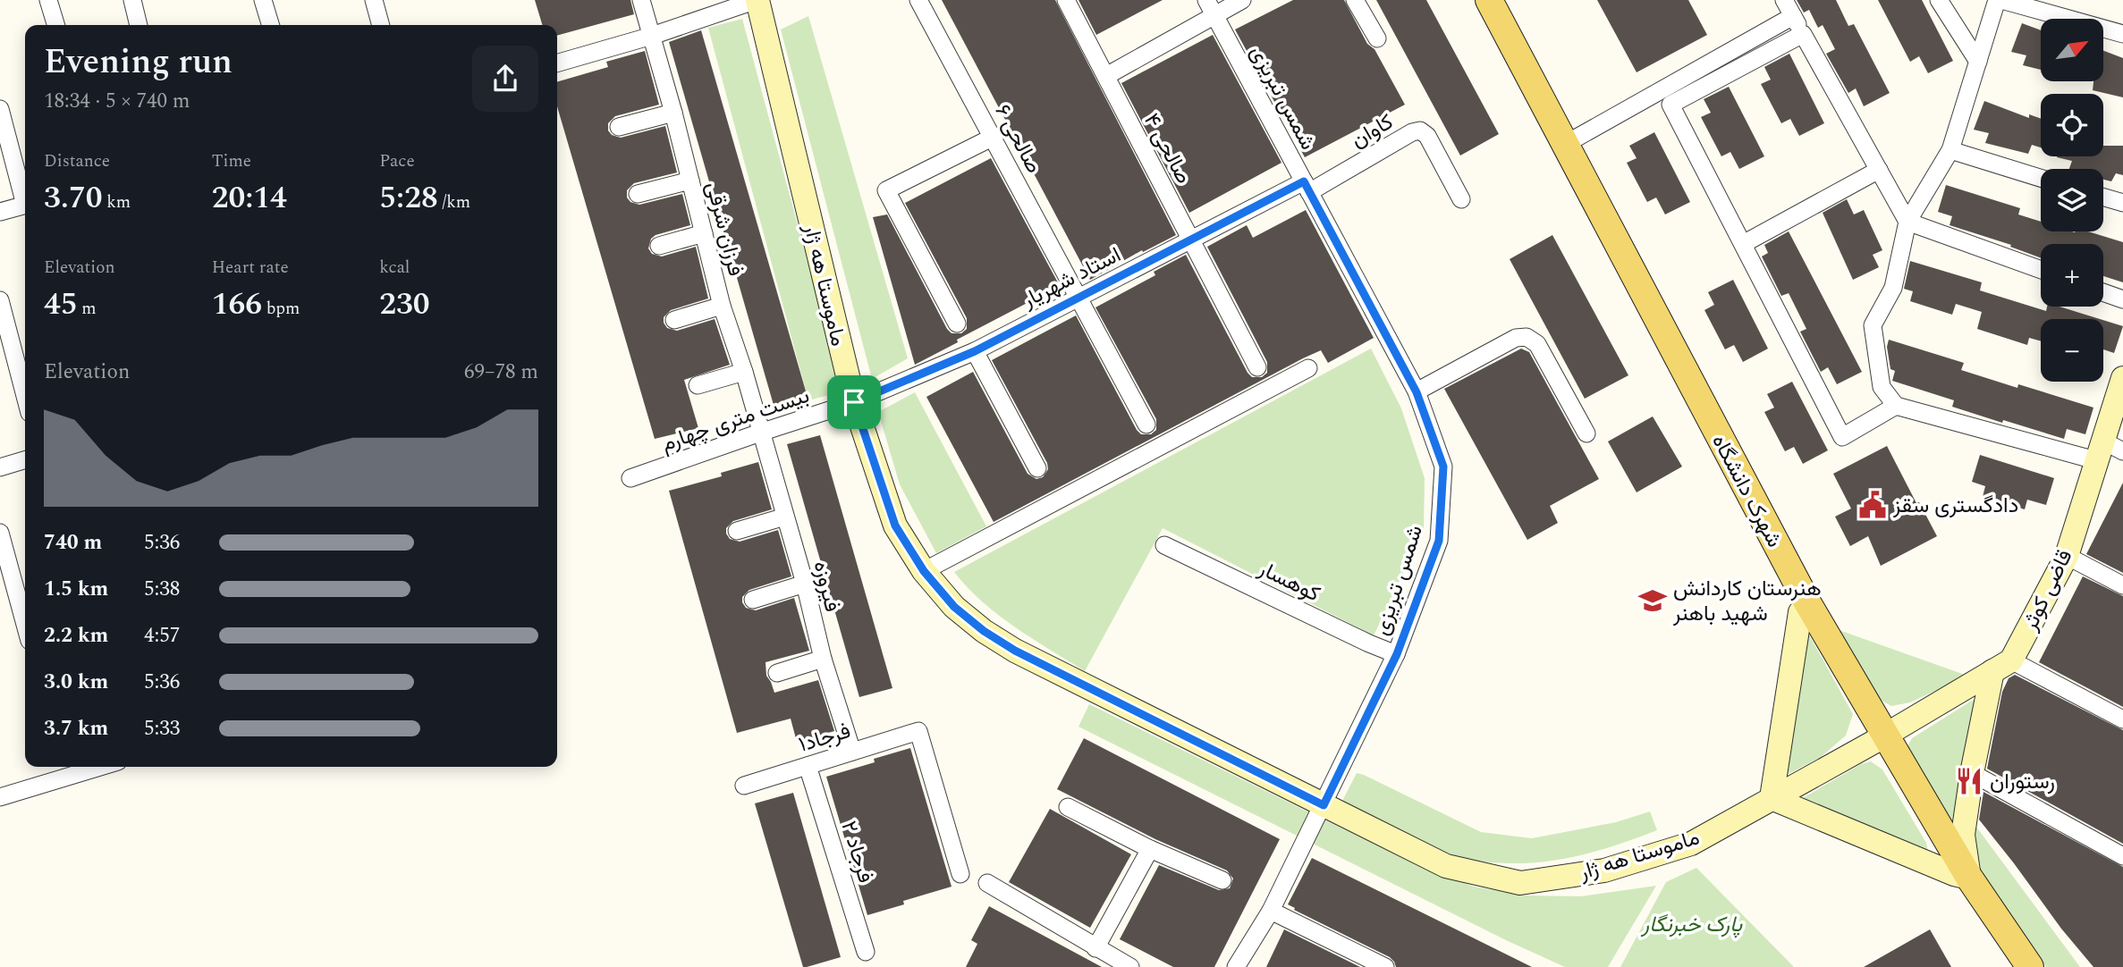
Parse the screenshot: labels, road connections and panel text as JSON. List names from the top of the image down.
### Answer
{
  "streets": {
    "main road": ["ماموستا هه ژار", "شهرک دانشگاه", "قاضی کوثر"],
    "street": [
      "شمس تبریزی",
      "کاوان",
      "صالحی ۶",
      "صالحی ۴",
      "فرزان شرقی",
      "استاد شهریار",
      "بیست متری چهارم",
      "کوهسار",
      "فیروزه",
      "فرجاد۱",
      "فرجاد ۲"
    ]
  },
  "crossings": [
    ["شمس تبریزی", "کاوان"],
    ["شمس تبریزی", "استاد شهریار"],
    ["شمس تبریزی", "ماموستا هه ژار"],
    ["شمس تبریزی", "کوهسار"],
    ["کاوان", "استاد شهریار"],
    ["صالحی ۶", "استاد شهریار"],
    ["صالحی ۴", "استاد شهریار"],
    ["فرزان شرقی", "بیست متری چهارم"],
    ["فرزان شرقی", "فیروزه"],
    ["استاد شهریار", "ماموستا هه ژار"],
    ["استاد شهریار", "بیست متری چهارم"],
    ["ماموستا هه ژار", "بیست متری چهارم"],
    ["ماموستا هه ژار", "شهرک دانشگاه"],
    ["بیست متری چهارم", "فیروزه"],
    ["شهرک دانشگاه", "قاضی کوثر"],
    ["فیروزه", "فرجاد۱"],
    ["فرجاد۱", "فرجاد ۲"]
  ],
  "parks": ["پارک خبرنگار"],
  "places": {
    "public building": ["دادگستری سقز"],
    "school or university": ["هنرستان کاردانش شهید باهنر"],
    "restaurant": ["رستوران"]
  },
  "north": "top right",
  "page": {
    "map_buttons": ["+", "−"],
    "heading": ["Evening run", "18:34 · 5 × 740 m"],
    "stats": [
      ["Distance", "3.70 km"],
      ["Time", "20:14"],
      ["Pace", "5:28 /km"],
      ["Elevation", "45 m"],
      ["Heart rate", "166 bpm"],
      ["kcal", "230"]
    ],
    "chart": ["Elevation", "69–78 m"],
    "list": [
      {
        "name": "740 m",
        "note": "5:36"
      },
      {
        "name": "1.5 km",
        "note": "5:38"
      },
      {
        "name": "2.2 km",
        "note": "4:57"
      },
      {
        "name": "3.0 km",
        "note": "5:36"
      },
      {
        "name": "3.7 km",
        "note": "5:33"
      }
    ]
  }
}
